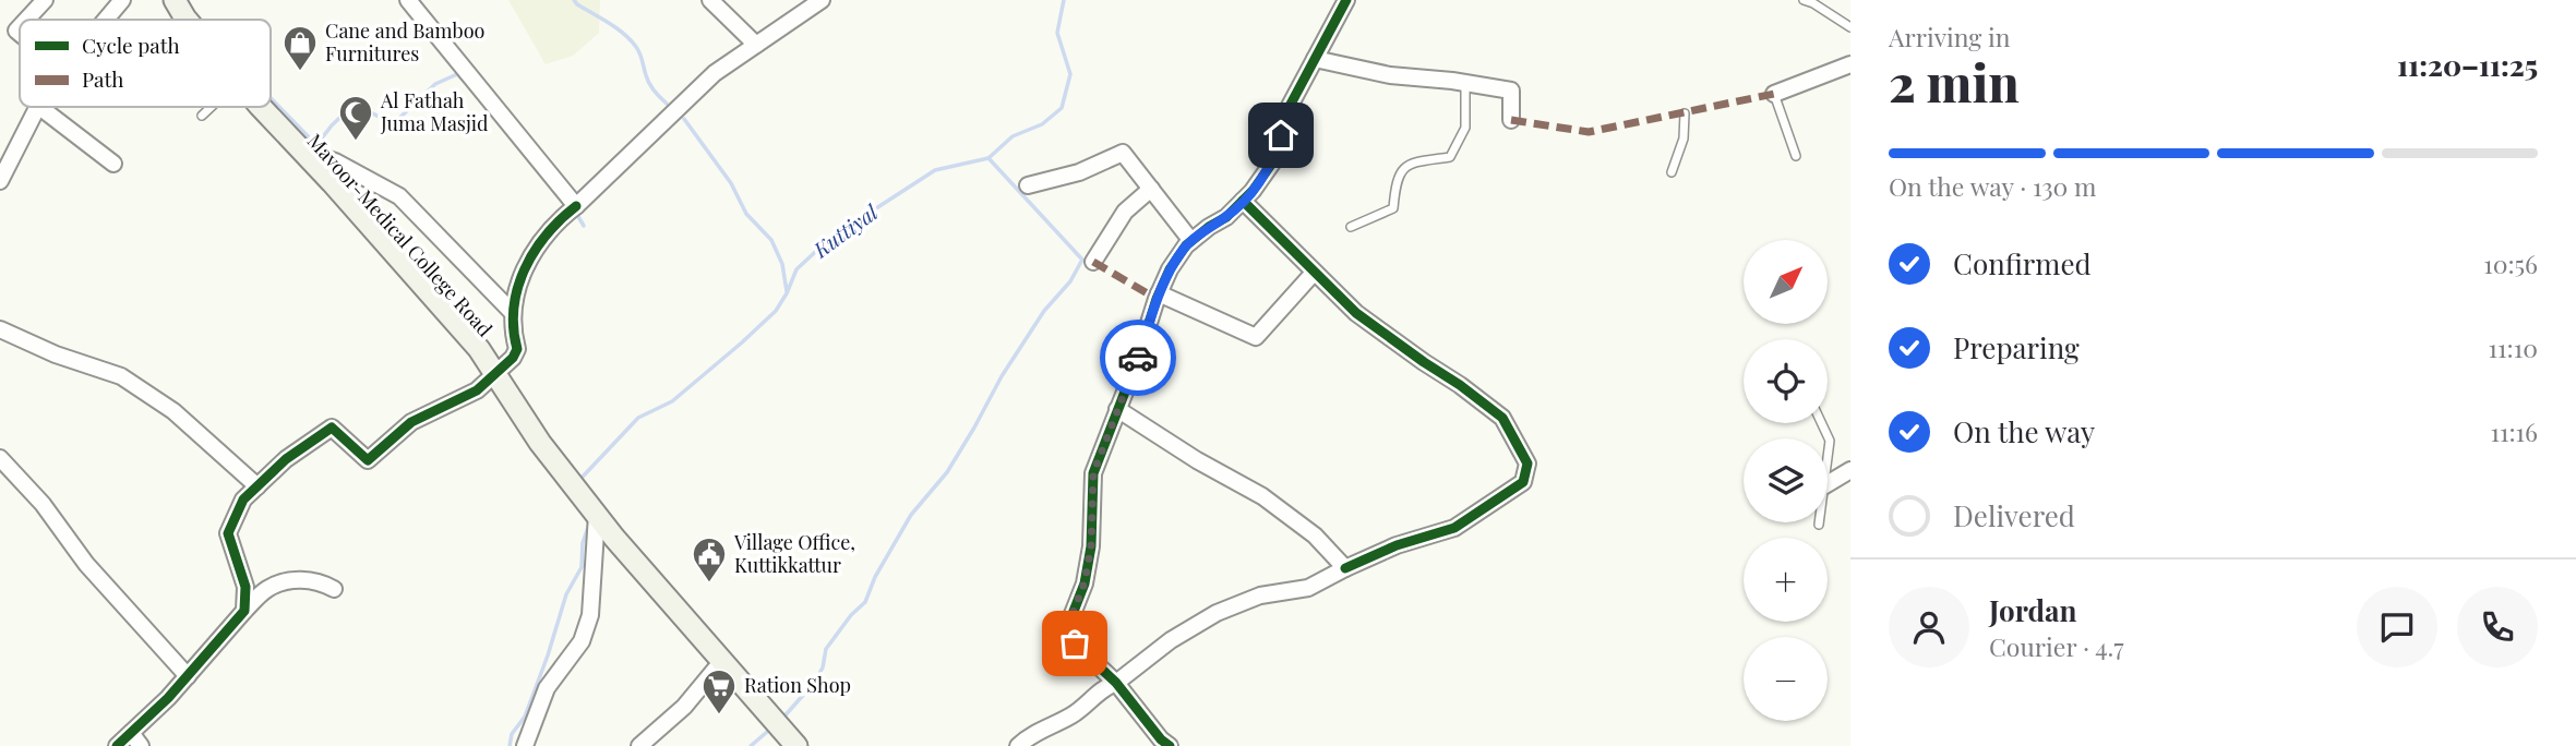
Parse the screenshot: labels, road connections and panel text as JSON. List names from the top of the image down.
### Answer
{
  "streets": {
    "main road": ["Mavoor-Medical College Road"]
  },
  "water": ["Kuttiyal"],
  "places": {
    "shop": ["Cane and Bamboo Furnitures"],
    "mosque": ["Al Fathah Juma Masjid"],
    "public building": ["Village Office, Kuttikkattur"],
    "supermarket": ["Ration Shop"]
  },
  "legend": ["Cycle path", "Path"],
  "north": "top right",
  "page": {
    "heading": ["2 min", "Arriving in", "11:20–11:25"],
    "panel": ["Jordan", "Courier · 4.7"],
    "bar": "On the way · 130 m",
    "list": [
      ["Confirmed", "10:56"],
      ["Preparing", "11:10"],
      ["On the way", "11:16"],
      "Delivered"
    ],
    "map_buttons": ["+", "−"]
  }
}
